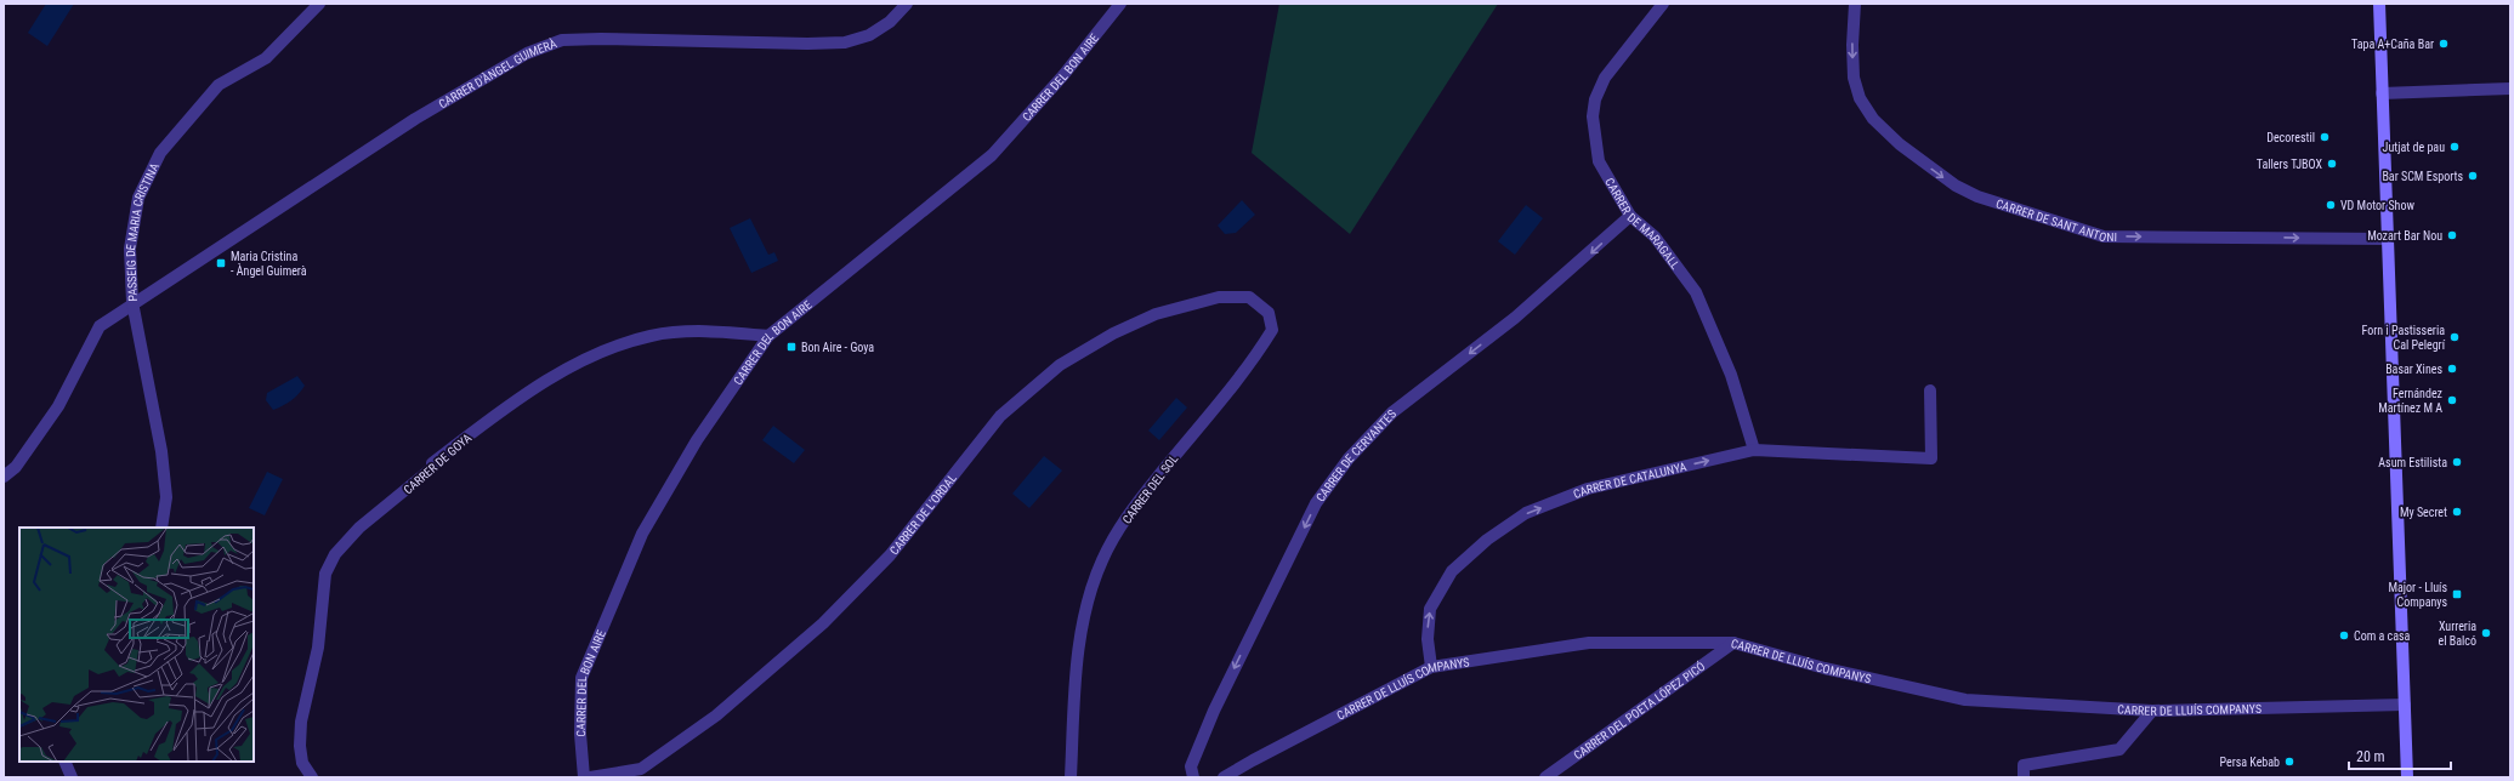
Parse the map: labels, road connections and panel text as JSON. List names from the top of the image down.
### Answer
{
  "streets": {
    "street": [
      "CARRER D'ÀNGEL GUIMERÀ",
      "CARRER DEL BON AIRE",
      "CARRER DE SANT ANTONI",
      "CARRER DE MARAGALL",
      "PASSEIG DE MARIA CRISTINA",
      "CARRER DE CERVANTES",
      "CARRER DE GOYA",
      "CARRER DE CATALUNYA",
      "CARRER DEL SOL",
      "CARRER DE L'ORDAL",
      "CARRER DE LLUÍS COMPANYS",
      "CARRER DEL POETA LÓPEZ PICÓ"
    ]
  },
  "crossings": [
    ["CARRER D'ÀNGEL GUIMERÀ", "PASSEIG DE MARIA CRISTINA"],
    ["CARRER DEL BON AIRE", "CARRER DE GOYA"],
    ["CARRER DE MARAGALL", "CARRER DE CERVANTES"],
    ["CARRER DE MARAGALL", "CARRER DE CATALUNYA"],
    ["CARRER DE CATALUNYA", "CARRER DE LLUÍS COMPANYS"],
    ["CARRER DEL SOL", "CARRER DE L'ORDAL"],
    ["CARRER DE LLUÍS COMPANYS", "CARRER DEL POETA LÓPEZ PICÓ"]
  ],
  "one_way": ["CARRER DE SANT ANTONI", "CARRER DE CERVANTES", "CARRER DE CATALUNYA"],
  "places": {
    "other": [
      "Tapa A+Caña Bar",
      "Decorestil",
      "Jutjat de pau",
      "Tallers TJBOX",
      "Bar SCM Esports",
      "VD Motor Show",
      "Mozart Bar Nou",
      "Forn i Pastisseria Cal Pelegrí",
      "Basar Xines",
      "Fernández Martínez M A",
      "Asum Estilista",
      "My Secret",
      "Xurreria el Balcó",
      "Com a casa",
      "Persa Kebab"
    ],
    "transit": ["Maria Cristina - Àngel Guimerà", "Bon Aire - Goya", "Major - Lluís Companys"]
  },
  "scale_bar": "20 m"
}
